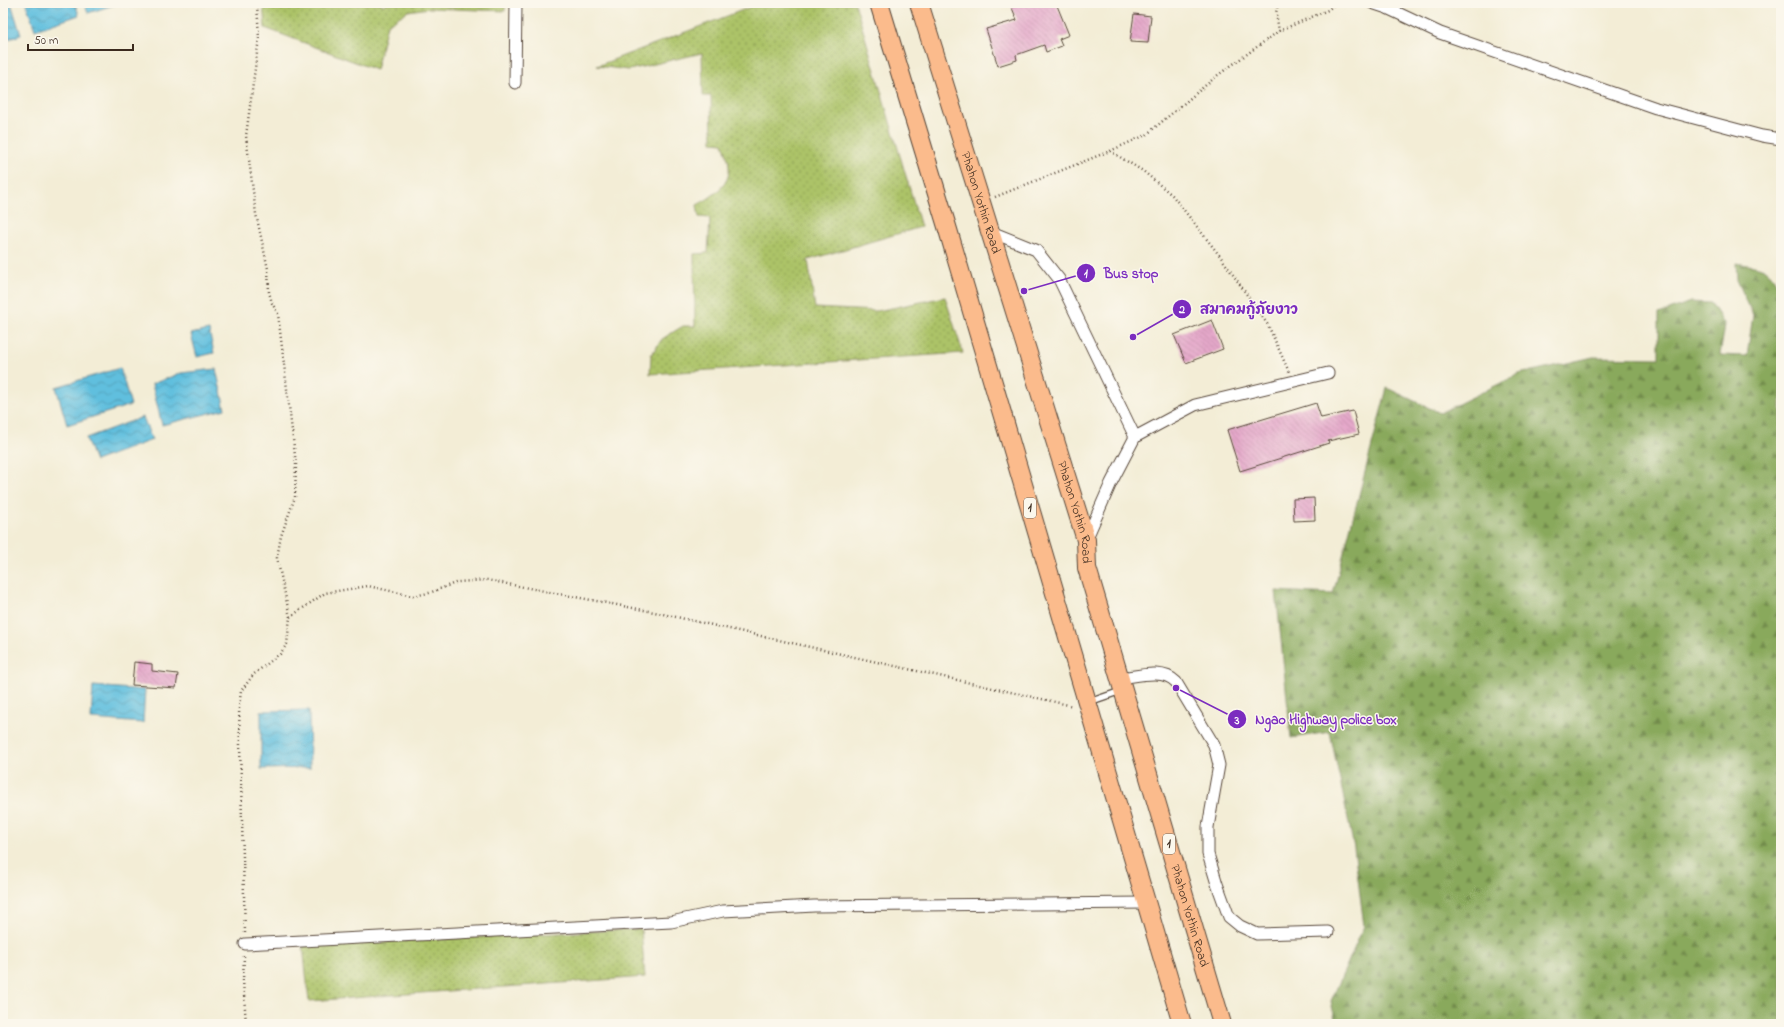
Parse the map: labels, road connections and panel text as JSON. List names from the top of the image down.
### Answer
{
  "streets": {
    "highway": ["Phahon Yothin Road", "1"]
  },
  "places": ["Bus stop", "สมาคมกู้ภัยงาว", "Ngao Highway police box"],
  "scale_bar": "50 m"
}
